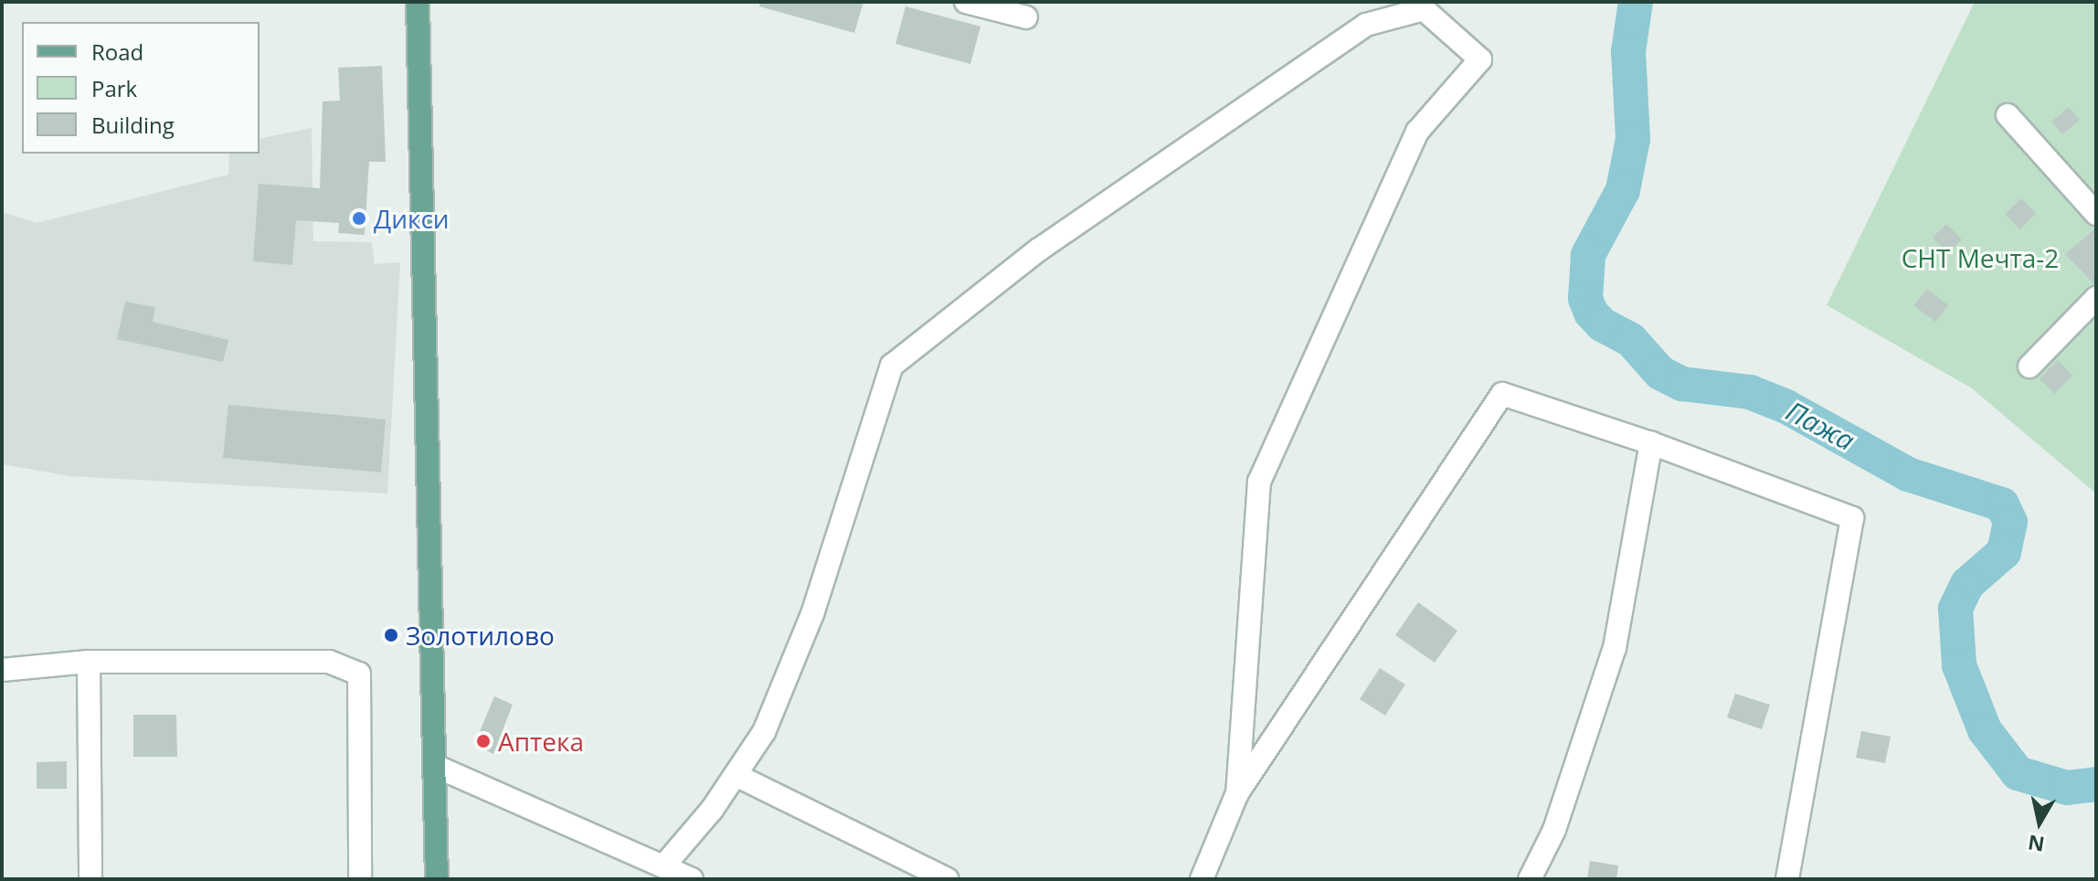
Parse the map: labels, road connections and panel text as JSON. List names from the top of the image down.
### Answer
{
  "water": ["Пажа"],
  "parks": ["СНТ Мечта-2"],
  "places": ["Дикси", "Золотилово", "Аптека"],
  "legend": ["Road", "Park", "Building"],
  "north": "bottom"
}
